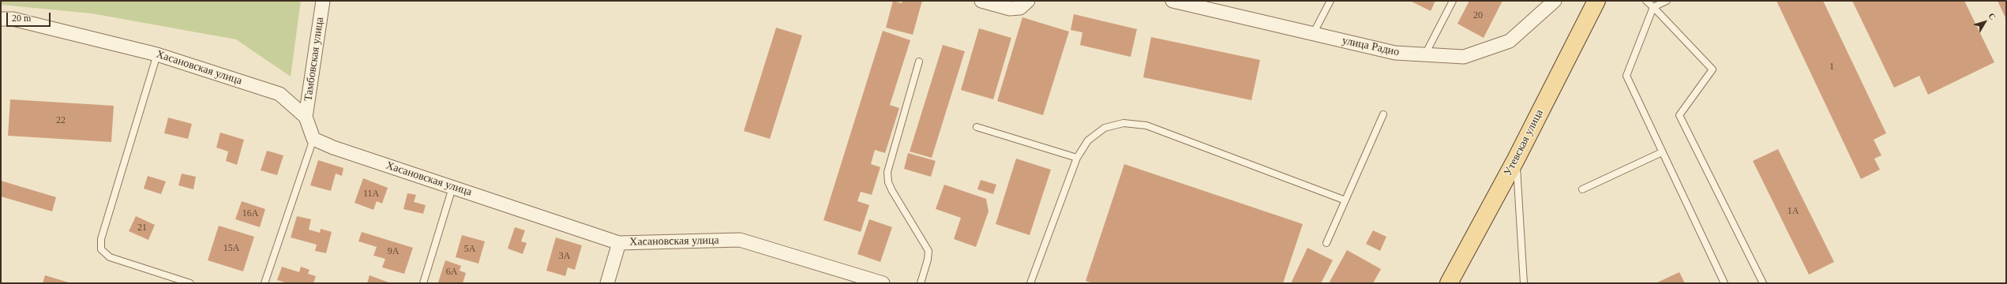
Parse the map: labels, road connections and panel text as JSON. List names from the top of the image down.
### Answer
{
  "streets": {
    "main road": ["Утевская улица"],
    "street": ["улица Радио", "Тамбовская улица", "Хасановская улица"]
  },
  "crossings": [
    ["Тамбовская улица", "Хасановская улица"]
  ],
  "house_numbers": [
    "20",
    "1",
    "22",
    "11А",
    "1А",
    "16А",
    "21",
    "15А",
    "5А",
    "9А",
    "3А",
    "6А"
  ],
  "scale_bar": "20 m",
  "north": "top right"
}
